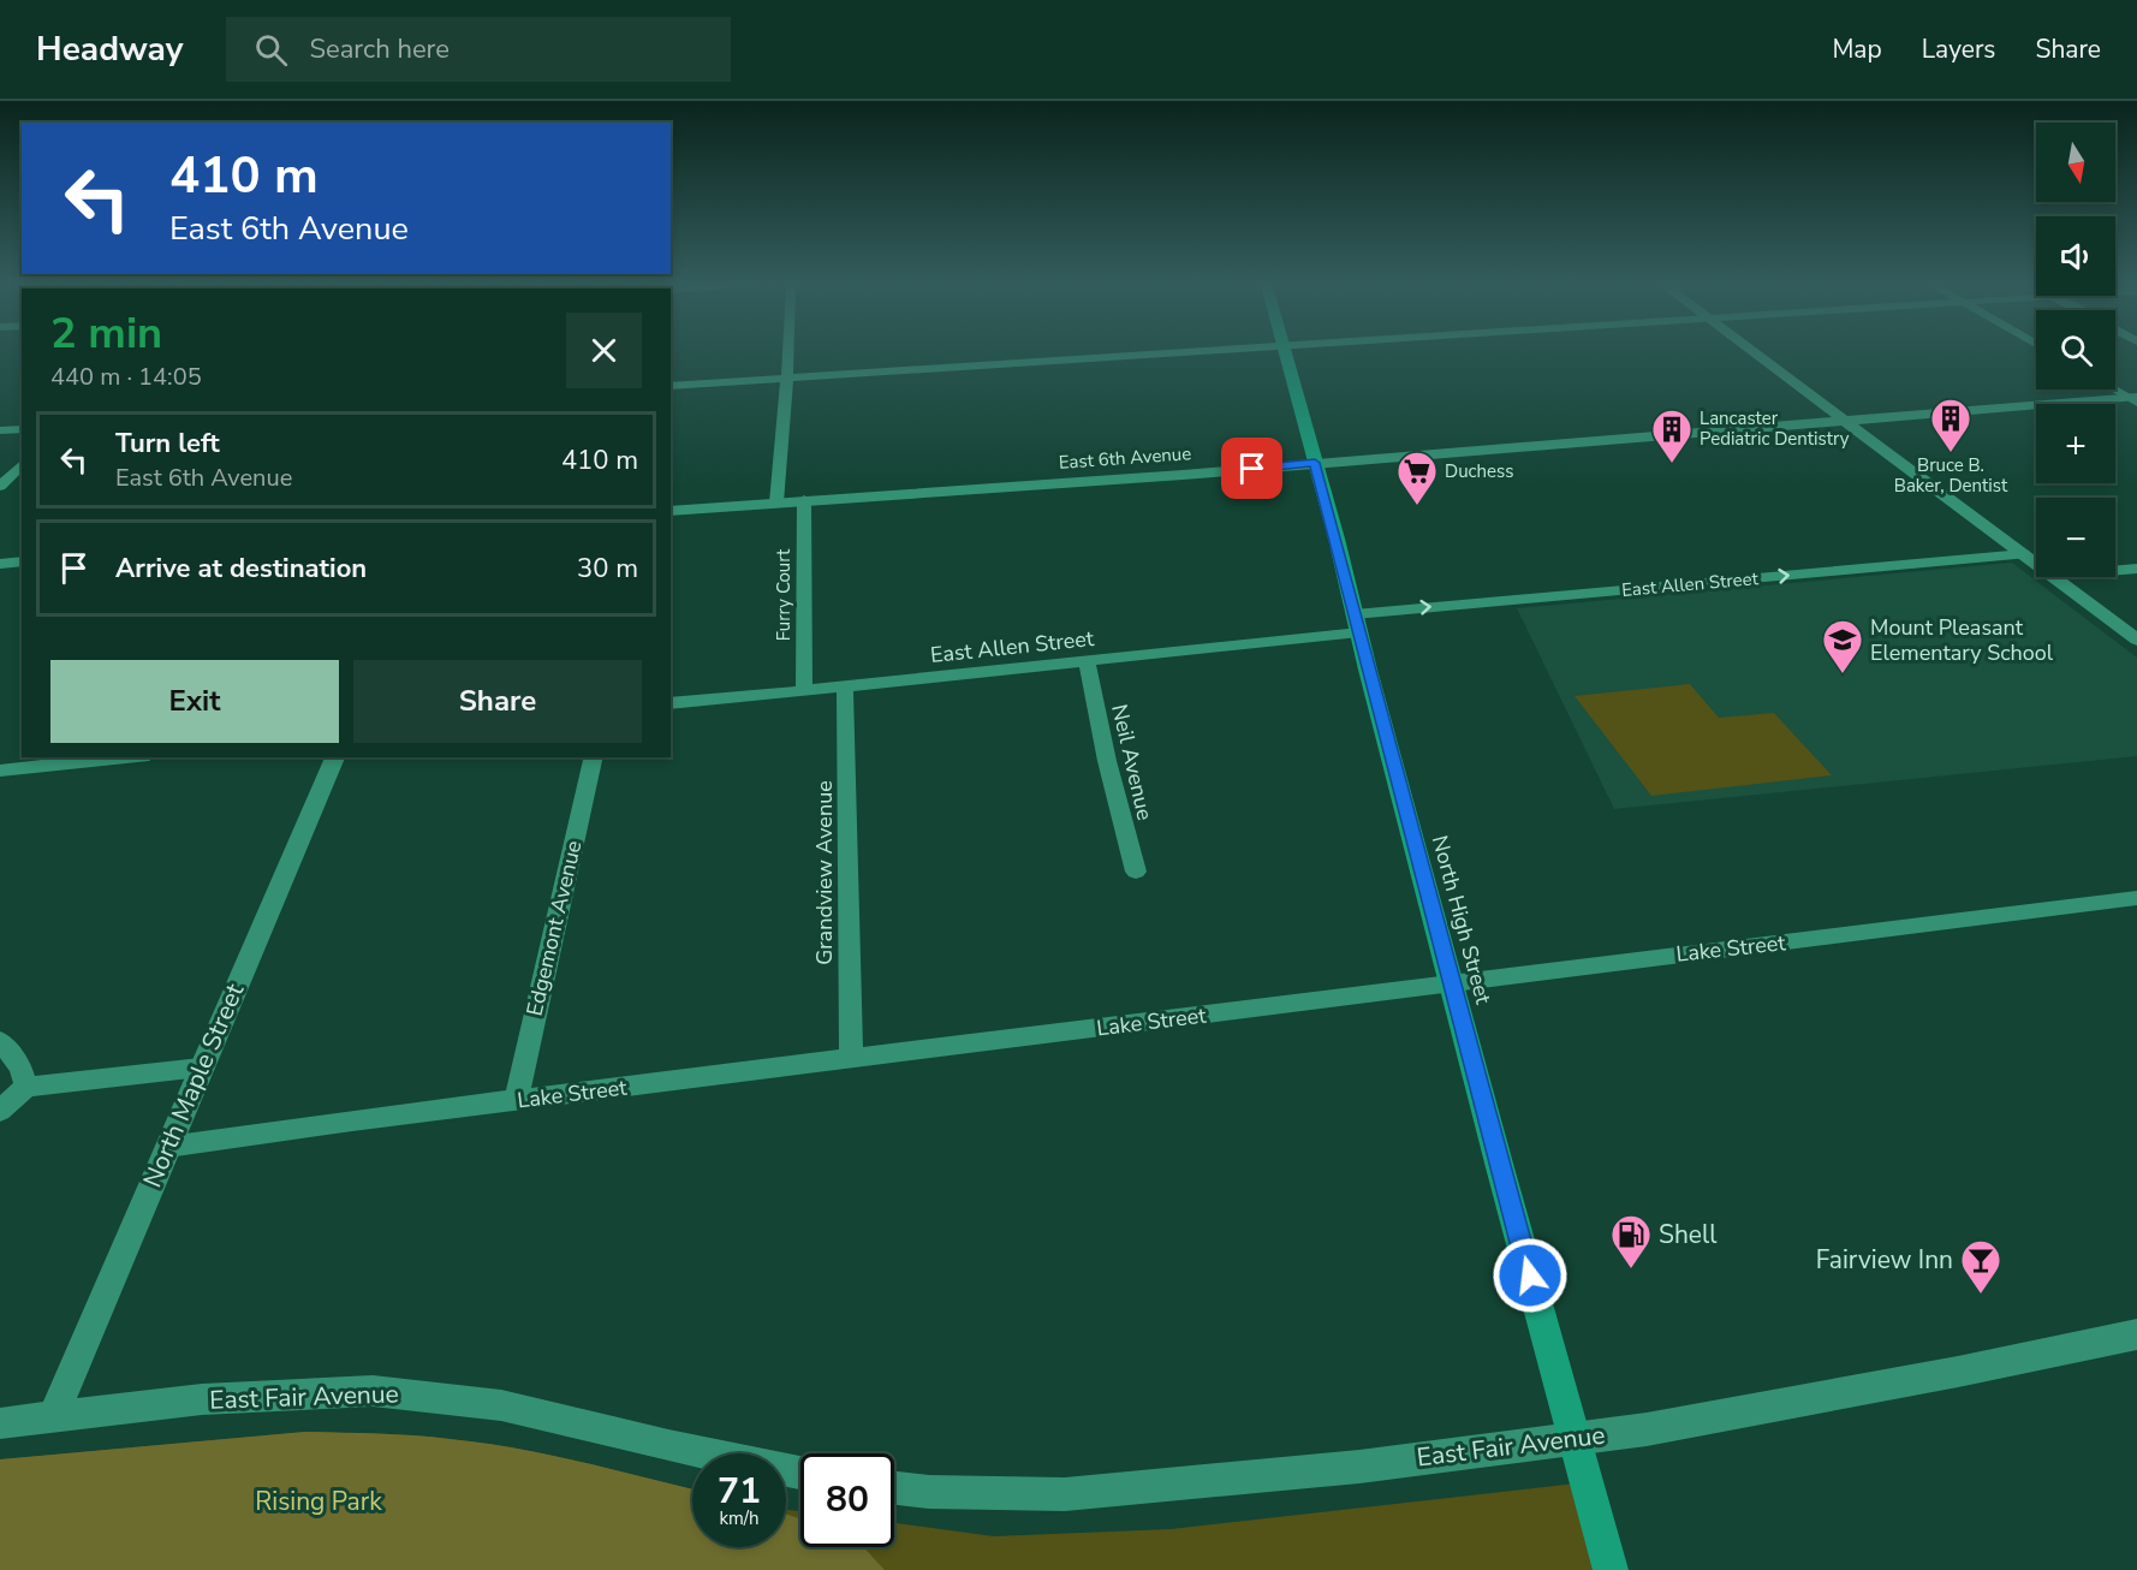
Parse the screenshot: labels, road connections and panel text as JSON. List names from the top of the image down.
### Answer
{
  "streets": {
    "highway": ["North High Street"],
    "street": [
      "East 6th Avenue",
      "East Allen Street",
      "Furry Court",
      "Neil Avenue",
      "Grandview Avenue",
      "Edgemont Avenue",
      "Lake Street",
      "North Maple Street",
      "East Fair Avenue"
    ]
  },
  "crossings": [
    ["East 6th Avenue", "Furry Court"],
    ["East 6th Avenue", "North High Street"],
    ["East Allen Street", "Furry Court"],
    ["East Allen Street", "Neil Avenue"],
    ["East Allen Street", "Grandview Avenue"],
    ["East Allen Street", "North High Street"],
    ["Grandview Avenue", "Lake Street"],
    ["North High Street", "Lake Street"],
    ["North High Street", "East Fair Avenue"],
    ["Edgemont Avenue", "Lake Street"],
    ["Lake Street", "North Maple Street"],
    ["North Maple Street", "East Fair Avenue"]
  ],
  "one_way": ["East Allen Street"],
  "parks": ["Rising Park"],
  "places": {
    "building": ["Bruce B. Baker, Dentist", "Lancaster Pediatric Dentistry"],
    "supermarket": ["Duchess"],
    "school or university": ["Mount Pleasant Elementary School"],
    "fuel station": ["Shell"],
    "bar": ["Fairview Inn"]
  },
  "north": "bottom",
  "page": {
    "header": "Headway",
    "search": "Search here",
    "nav": ["Map", "Layers", "Share"],
    "map_buttons": ["+", "−"],
    "turn": ["410 m", "East 6th Avenue"],
    "heading": ["2 min", "440 m · 14:05"],
    "list": [
      {
        "name": "Turn left",
        "note": "East 6th Avenue",
        "value": "410 m"
      },
      {
        "name": "Arrive at destination",
        "value": "30 m"
      }
    ],
    "buttons": ["Exit", "Share"],
    "speed": "71 km/h",
    "limit": "80"
  }
}
